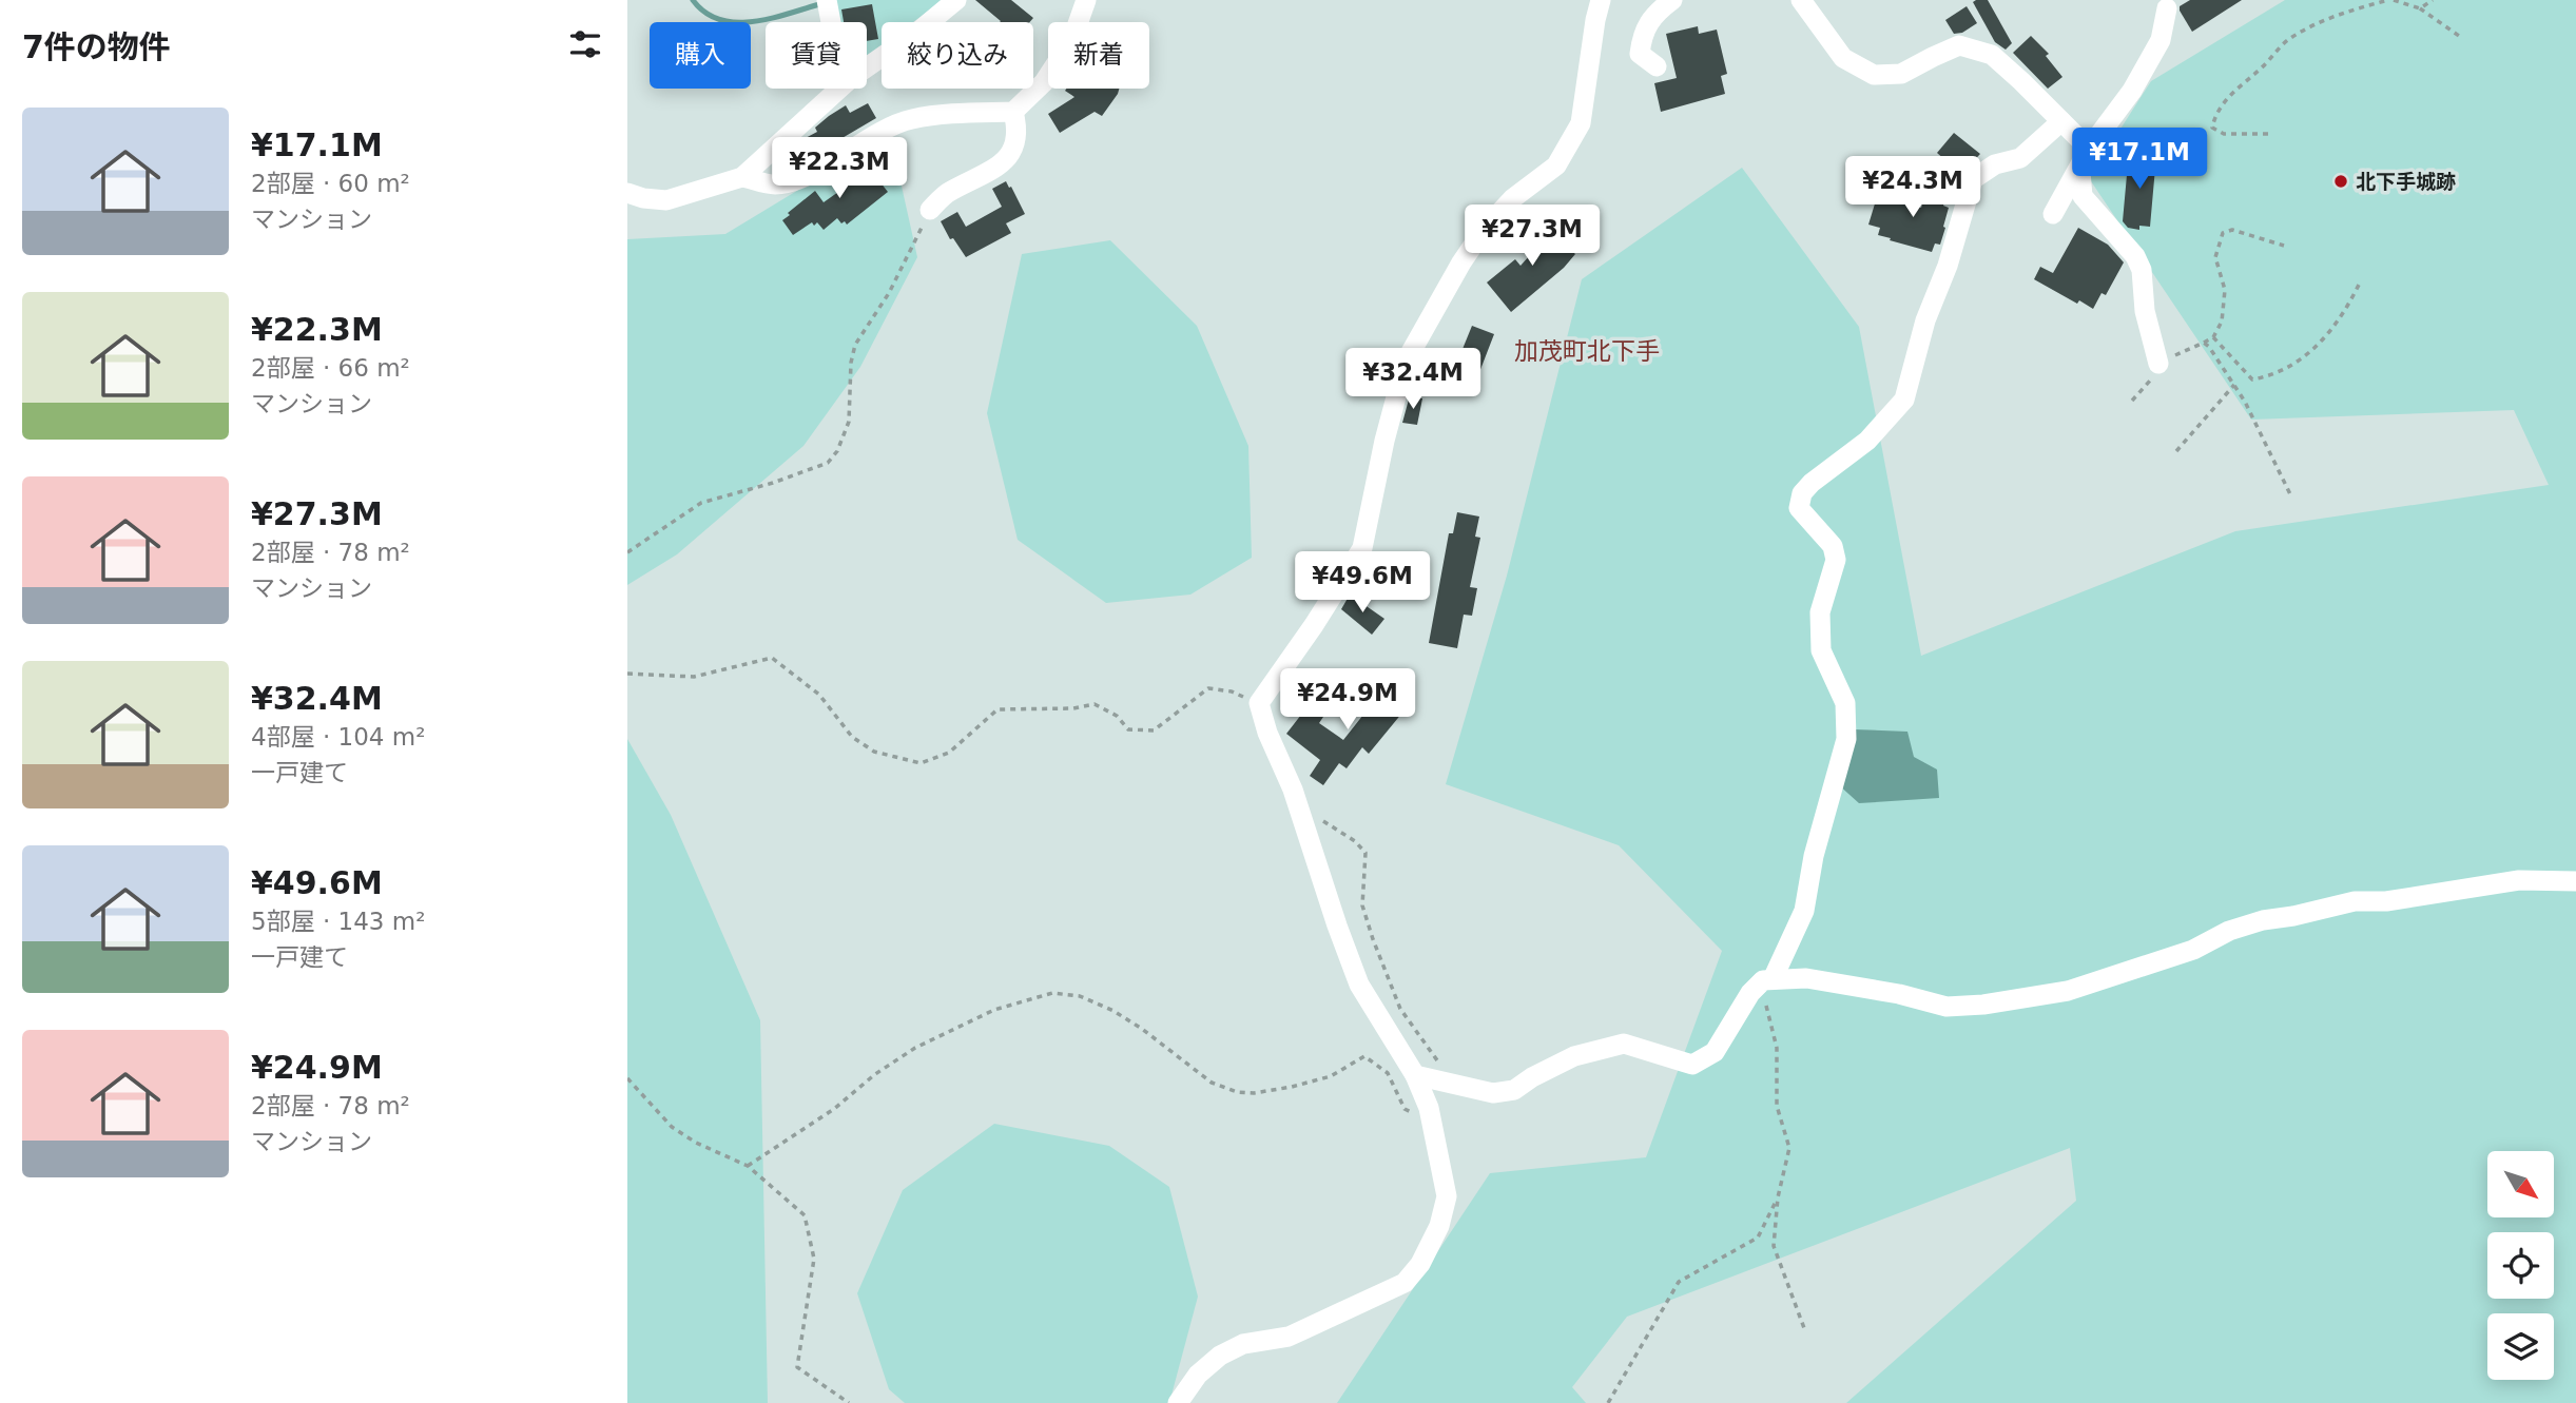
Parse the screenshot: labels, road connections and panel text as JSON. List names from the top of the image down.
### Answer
{
  "districts": ["加茂町北下手"],
  "places": ["北下手城跡"],
  "north": "bottom right",
  "page": {
    "heading": "7件の物件",
    "chip": [
      "購入",
      "賃貸",
      "絞り込み",
      "新着"
    ],
    "list": [
      {
        "name": "¥17.1M",
        "note": "2部屋 · 60 m² · マンション"
      },
      {
        "name": "¥22.3M",
        "note": "2部屋 · 66 m² · マンション"
      },
      {
        "name": "¥27.3M",
        "note": "2部屋 · 78 m² · マンション"
      },
      {
        "name": "¥32.4M",
        "note": "4部屋 · 104 m² · 一戸建て"
      },
      {
        "name": "¥49.6M",
        "note": "5部屋 · 143 m² · 一戸建て"
      },
      {
        "name": "¥24.9M",
        "note": "2部屋 · 78 m² · マンション"
      }
    ],
    "price": [
      "¥17.1M",
      "¥22.3M",
      "¥24.3M",
      "¥27.3M",
      "¥32.4M",
      "¥49.6M",
      "¥24.9M"
    ]
  }
}
